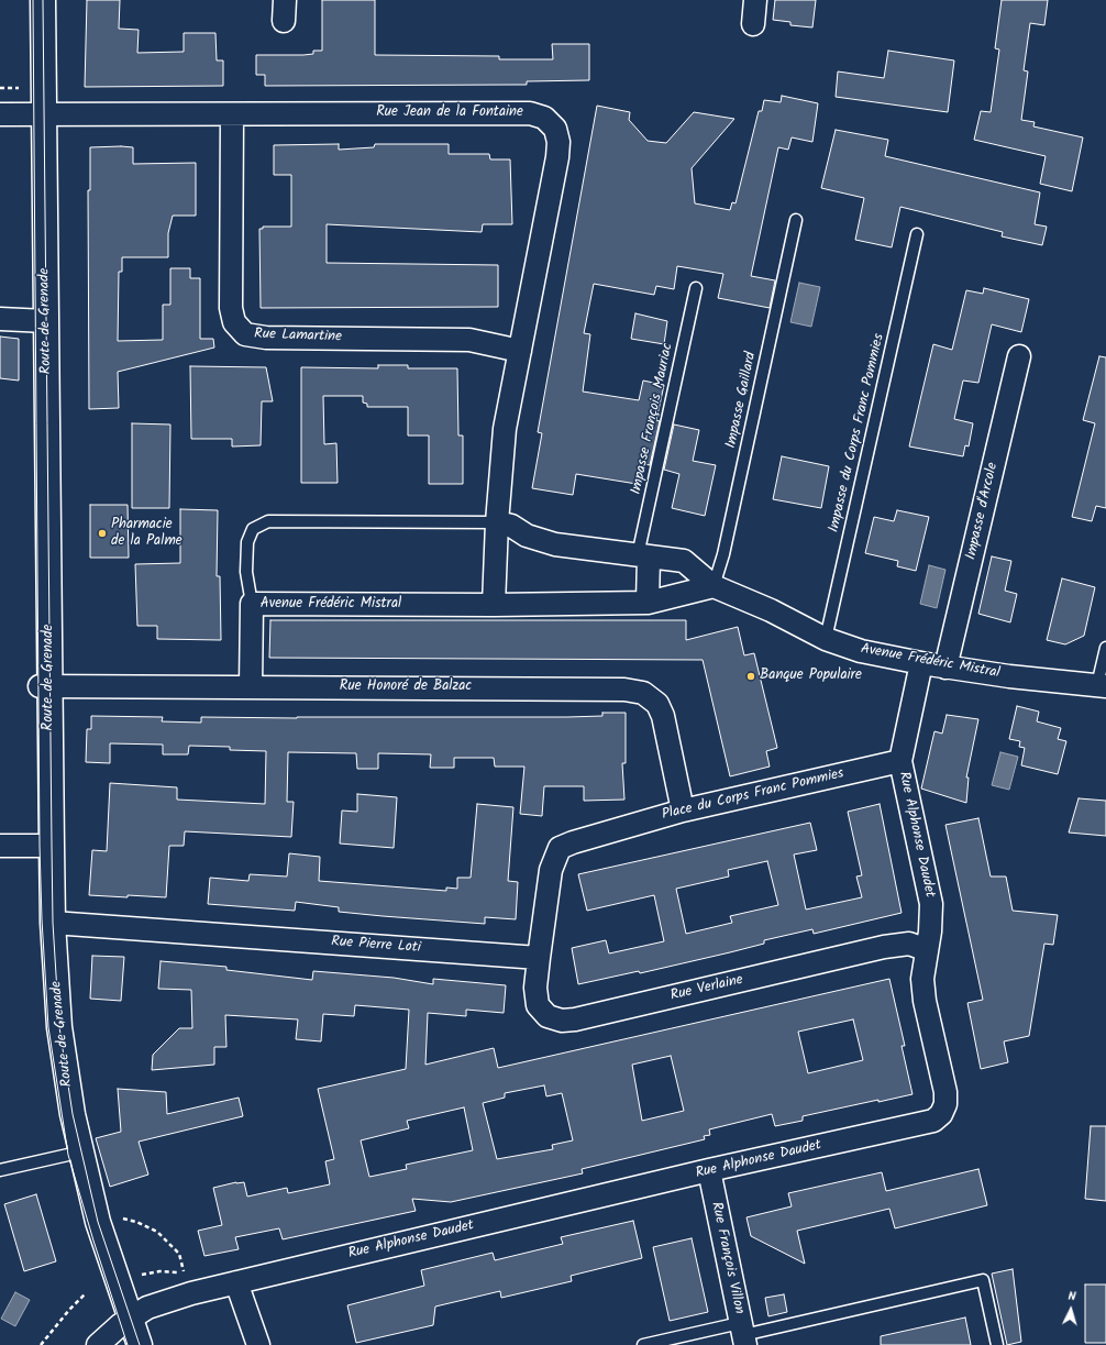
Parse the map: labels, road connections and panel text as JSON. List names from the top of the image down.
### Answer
{
  "streets": {
    "street": [
      "Rue Jean de la Fontaine",
      "Route de Grenade",
      "Rue Lamartine",
      "Impasse d'Arcole",
      "Avenue Frédéric Mistral",
      "Rue Honoré de Balzac",
      "Place du Corps Franc Pommies",
      "Rue Alphonse Daudet",
      "Rue Pierre Loti",
      "Rue Verlaine",
      "Rue François Villon"
    ],
    "lane": ["Impasse Gaillard", "Impasse François Mauriac", "Impasse du Corps Franc Pommies"]
  },
  "crossings": [
    ["Rue Jean de la Fontaine", "Route de Grenade"],
    ["Rue Jean de la Fontaine", "Rue Lamartine"],
    ["Rue Jean de la Fontaine", "Avenue Frédéric Mistral"],
    ["Route de Grenade", "Rue Honoré de Balzac"],
    ["Route de Grenade", "Rue Alphonse Daudet"],
    ["Route de Grenade", "Rue Pierre Loti"],
    ["Impasse Gaillard", "Avenue Frédéric Mistral"],
    ["Impasse François Mauriac", "Avenue Frédéric Mistral"],
    ["Impasse du Corps Franc Pommies", "Avenue Frédéric Mistral"],
    ["Impasse d'Arcole", "Avenue Frédéric Mistral"],
    ["Avenue Frédéric Mistral", "Rue Honoré de Balzac"],
    ["Avenue Frédéric Mistral", "Rue Alphonse Daudet"],
    ["Rue Honoré de Balzac", "Place du Corps Franc Pommies"],
    ["Place du Corps Franc Pommies", "Rue Alphonse Daudet"],
    ["Place du Corps Franc Pommies", "Rue Pierre Loti"],
    ["Place du Corps Franc Pommies", "Rue Verlaine"],
    ["Rue Alphonse Daudet", "Rue Verlaine"],
    ["Rue Alphonse Daudet", "Rue François Villon"],
    ["Rue Pierre Loti", "Rue Verlaine"]
  ],
  "places": ["Pharmacie de la Palme", "Banque Populaire"],
  "north": "top"
}
